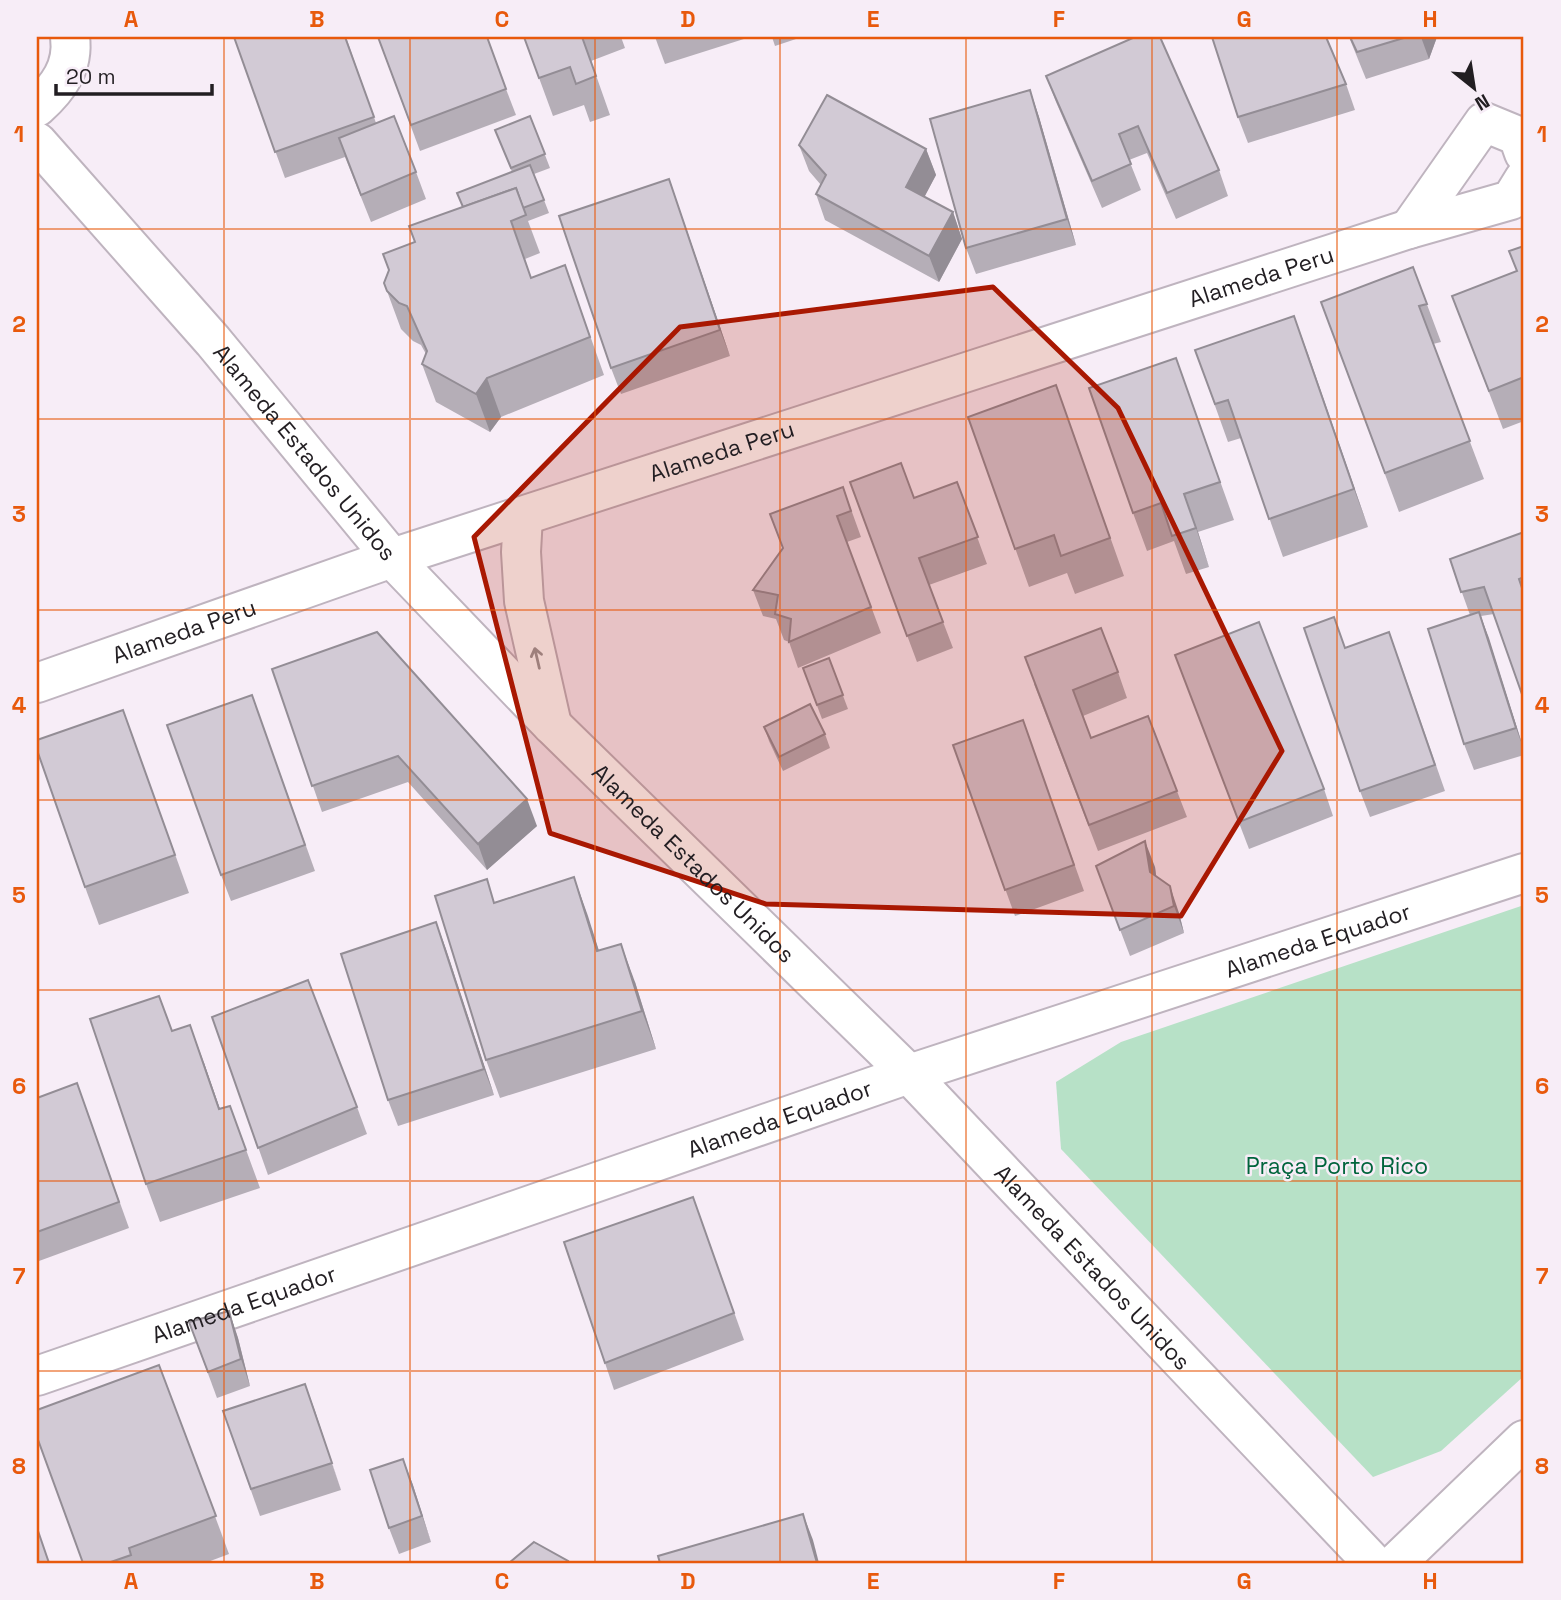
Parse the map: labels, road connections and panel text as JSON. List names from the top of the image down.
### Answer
{
  "streets": {
    "street": ["Alameda Peru", "Alameda Estados Unidos", "Alameda Equador"]
  },
  "crossings": [
    ["Alameda Peru", "Alameda Estados Unidos"],
    ["Alameda Estados Unidos", "Alameda Equador"]
  ],
  "parks": ["Praça Porto Rico"],
  "scale_bar": "20 m",
  "north": "bottom right",
  "grid": {
    "columns": [
      "A",
      "B",
      "C",
      "D",
      "E",
      "F",
      "G",
      "H"
    ],
    "rows": [
      "1",
      "2",
      "3",
      "4",
      "5",
      "6",
      "7",
      "8"
    ]
  }
}
